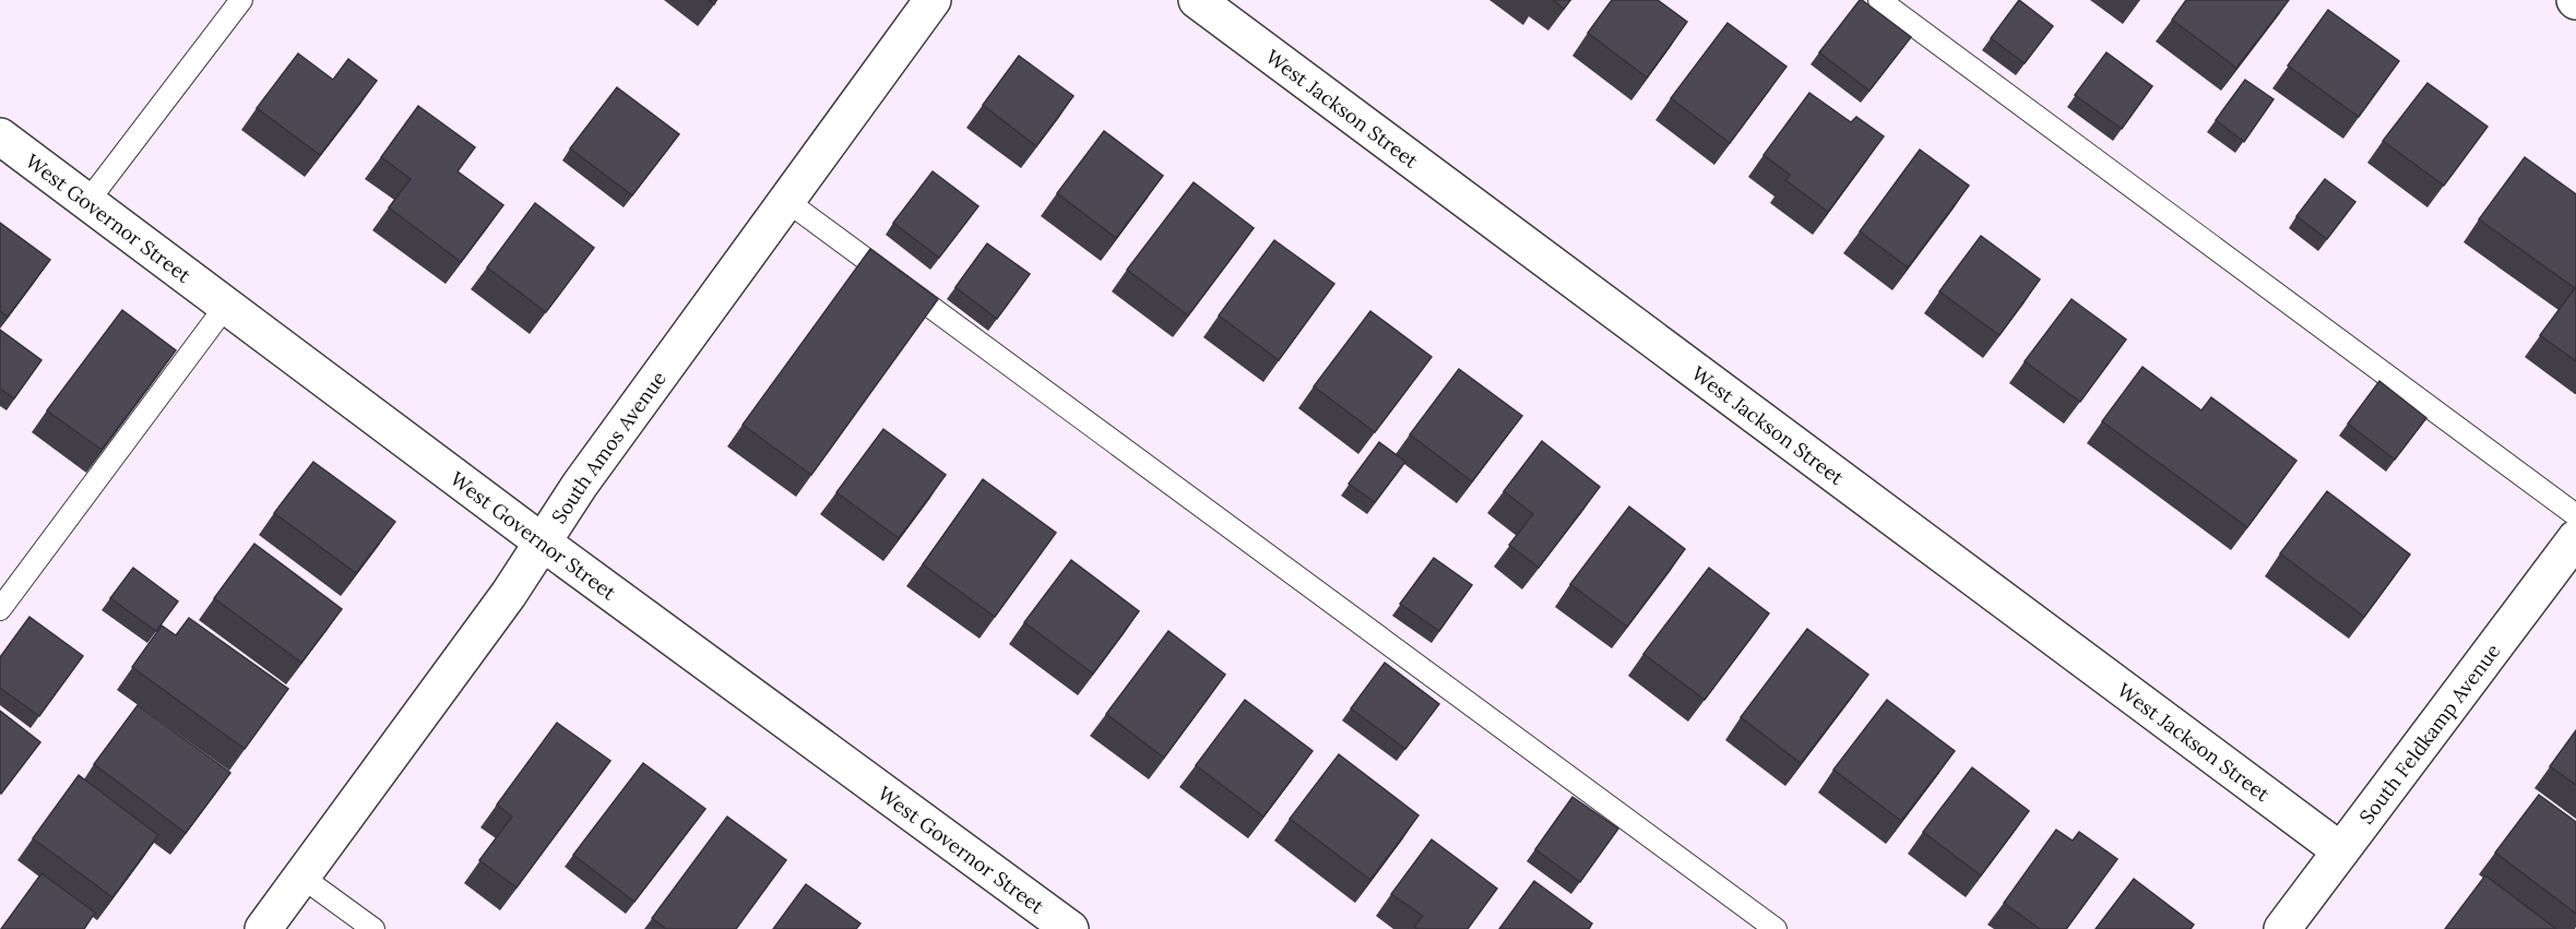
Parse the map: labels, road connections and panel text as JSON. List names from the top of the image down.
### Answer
{
  "streets": {
    "street": [
      "West Jackson Street",
      "West Governor Street",
      "South Amos Avenue",
      "South Feldkamp Avenue"
    ]
  },
  "crossings": [
    ["West Jackson Street", "South Feldkamp Avenue"],
    ["West Governor Street", "South Amos Avenue"]
  ]
}
